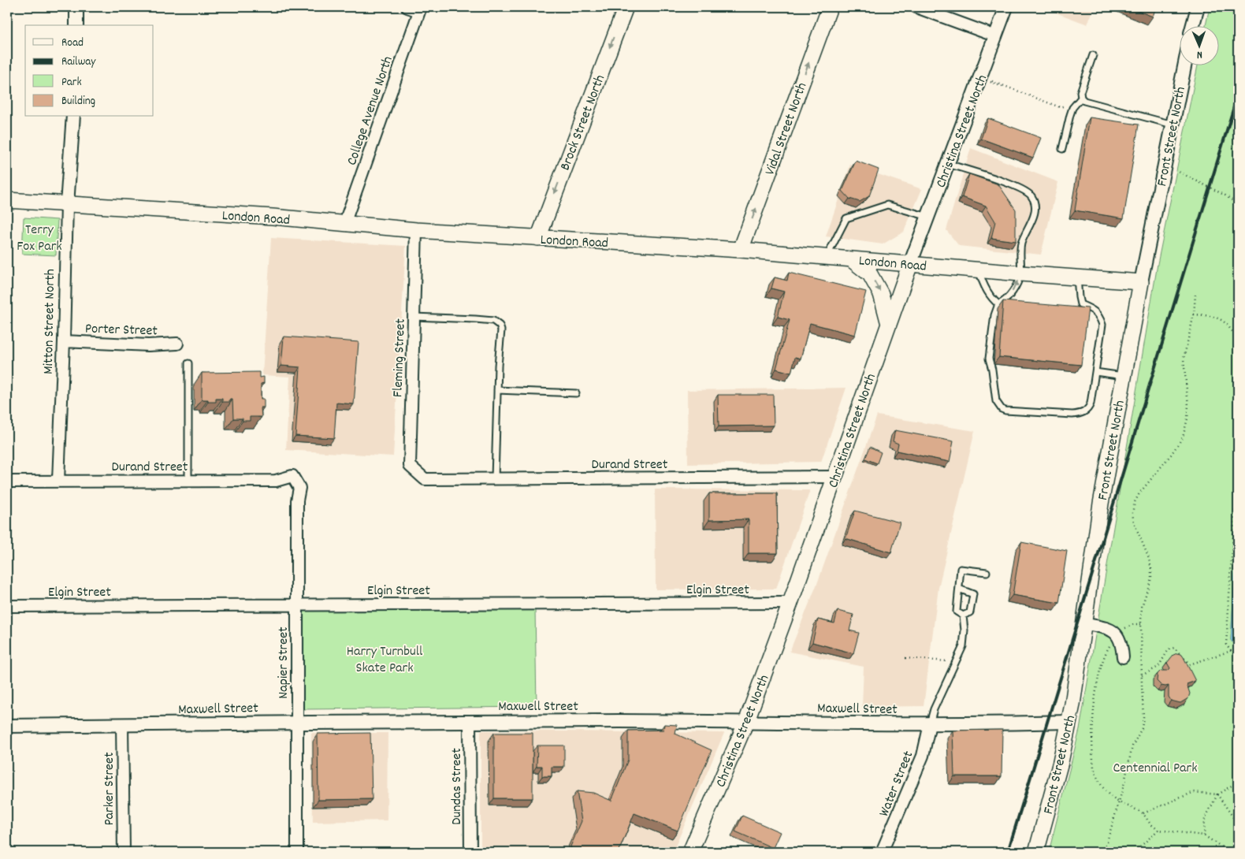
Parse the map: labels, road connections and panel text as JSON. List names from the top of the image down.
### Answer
{
  "streets": {
    "main road": [
      "Brock Street North",
      "Vidal Street North",
      "Christina Street North",
      "Front Street North",
      "London Road"
    ],
    "street": [
      "College Avenue North",
      "Mitton Street North",
      "Porter Street",
      "Fleming Street",
      "Durand Street",
      "Elgin Street",
      "Napier Street",
      "Maxwell Street",
      "Water Street",
      "Dundas Street",
      "Parker Street"
    ]
  },
  "crossings": [
    ["College Avenue North", "London Road"],
    ["Brock Street North", "London Road"],
    ["Vidal Street North", "London Road"],
    ["Christina Street North", "London Road"],
    ["Christina Street North", "Durand Street"],
    ["Christina Street North", "Elgin Street"],
    ["Christina Street North", "Maxwell Street"],
    ["Front Street North", "London Road"],
    ["Front Street North", "Maxwell Street"],
    ["London Road", "Mitton Street North"],
    ["London Road", "Fleming Street"],
    ["Mitton Street North", "Porter Street"],
    ["Mitton Street North", "Durand Street"],
    ["Fleming Street", "Durand Street"],
    ["Durand Street", "Napier Street"],
    ["Elgin Street", "Napier Street"],
    ["Napier Street", "Maxwell Street"],
    ["Maxwell Street", "Water Street"],
    ["Maxwell Street", "Dundas Street"],
    ["Maxwell Street", "Parker Street"]
  ],
  "one_way": ["Brock Street North", "Vidal Street North"],
  "parks": ["Terry Fox Park", "Harry Turnbull Skate Park", "Centennial Park"],
  "legend": [
    "Road",
    "Railway",
    "Park",
    "Building"
  ],
  "north": "bottom"
}
